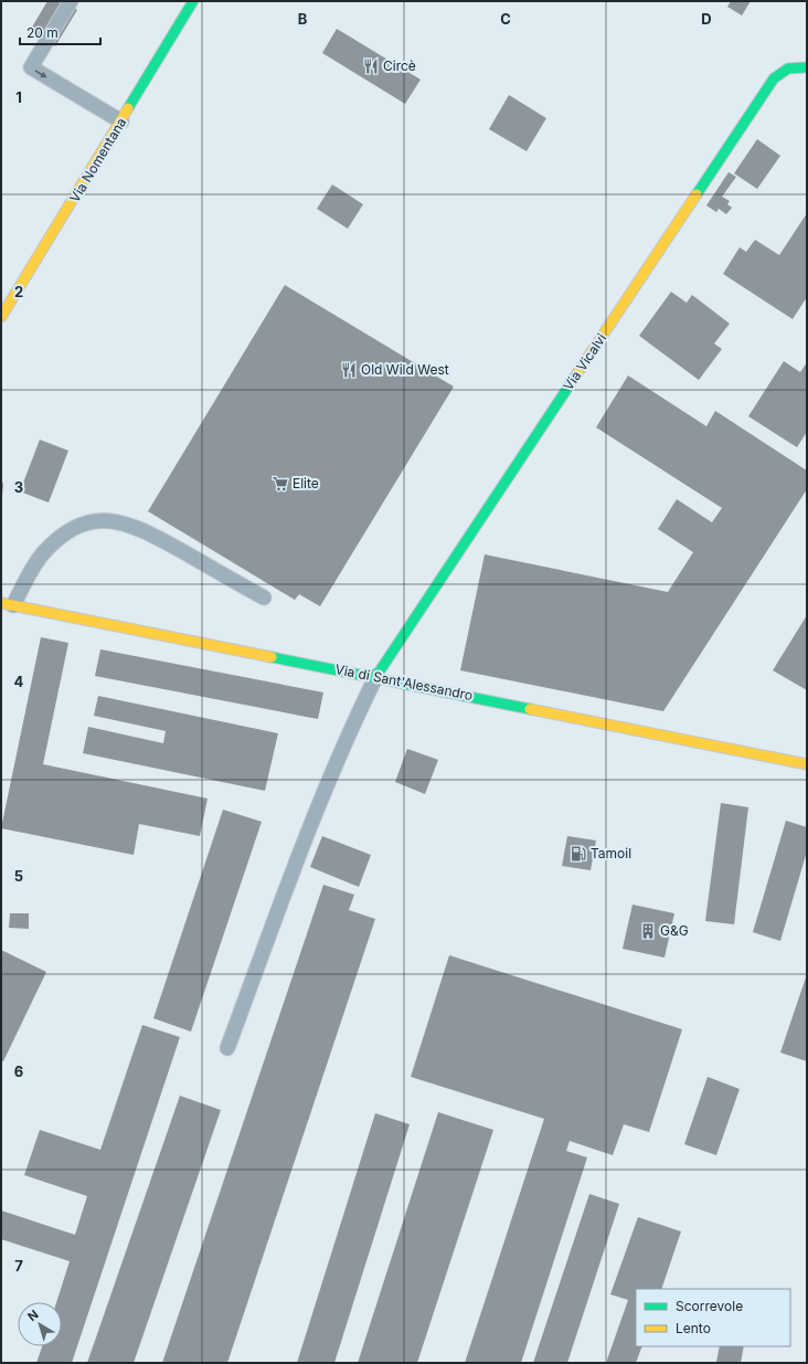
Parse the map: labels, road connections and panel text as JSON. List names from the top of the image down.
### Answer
{
  "streets": {
    "street": ["Via Nomentana", "Via Vicalvi", "Via di Sant'Alessandro"]
  },
  "crossings": [
    ["Via Vicalvi", "Via di Sant'Alessandro"]
  ],
  "places": {
    "restaurant": ["Circè", "Old Wild West"],
    "supermarket": ["Elite"],
    "fuel station": ["Tamoil"],
    "building": ["G&G"]
  },
  "legend": ["Scorrevole", "Lento"],
  "scale_bar": "20 m",
  "north": "top left",
  "grid": {
    "columns": ["B", "C", "D"],
    "rows": [
      "1",
      "2",
      "3",
      "4",
      "5",
      "6",
      "7"
    ]
  }
}
